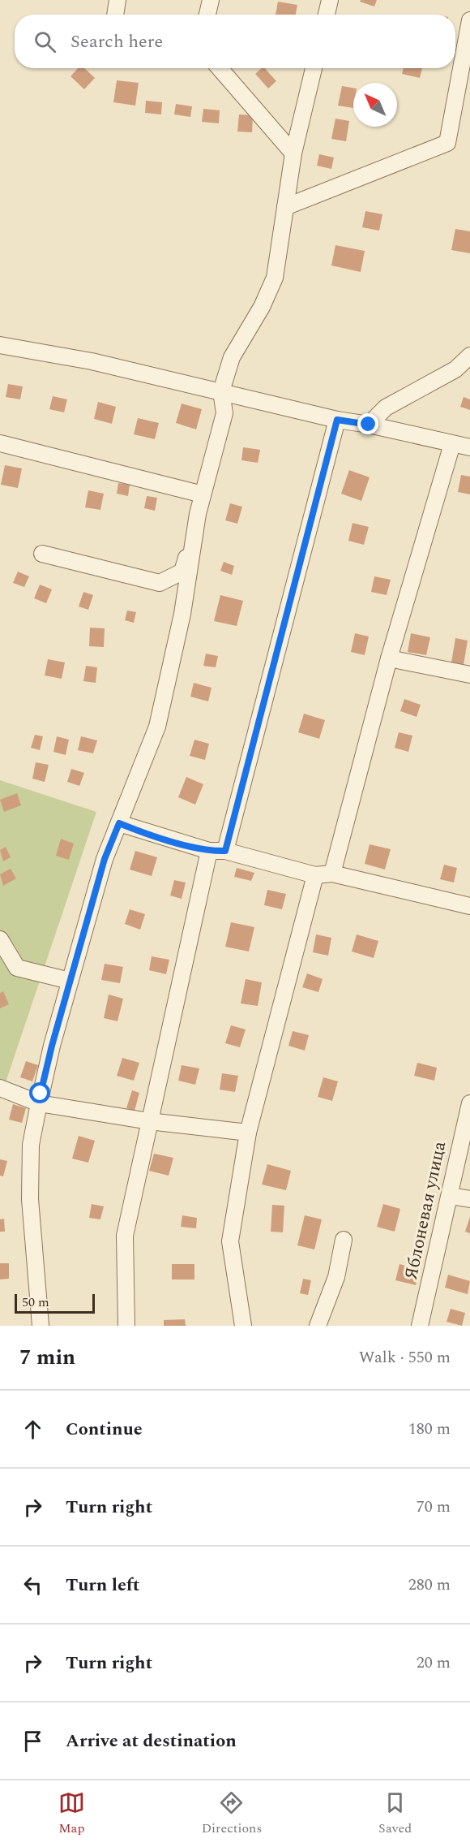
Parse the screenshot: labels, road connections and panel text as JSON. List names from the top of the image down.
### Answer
{
  "streets": {
    "street": ["Яблоневая улица"]
  },
  "scale_bar": "50 m",
  "north": "top left",
  "page": {
    "search": "Search here",
    "scale": "50 m",
    "heading": ["7 min", "Walk · 550 m"],
    "list": [
      ["Continue", "180 m"],
      ["Turn right", "70 m"],
      ["Turn left", "280 m"],
      ["Turn right", "20 m"],
      "Arrive at destination"
    ],
    "nav": ["Map", "Directions", "Saved"]
  }
}
